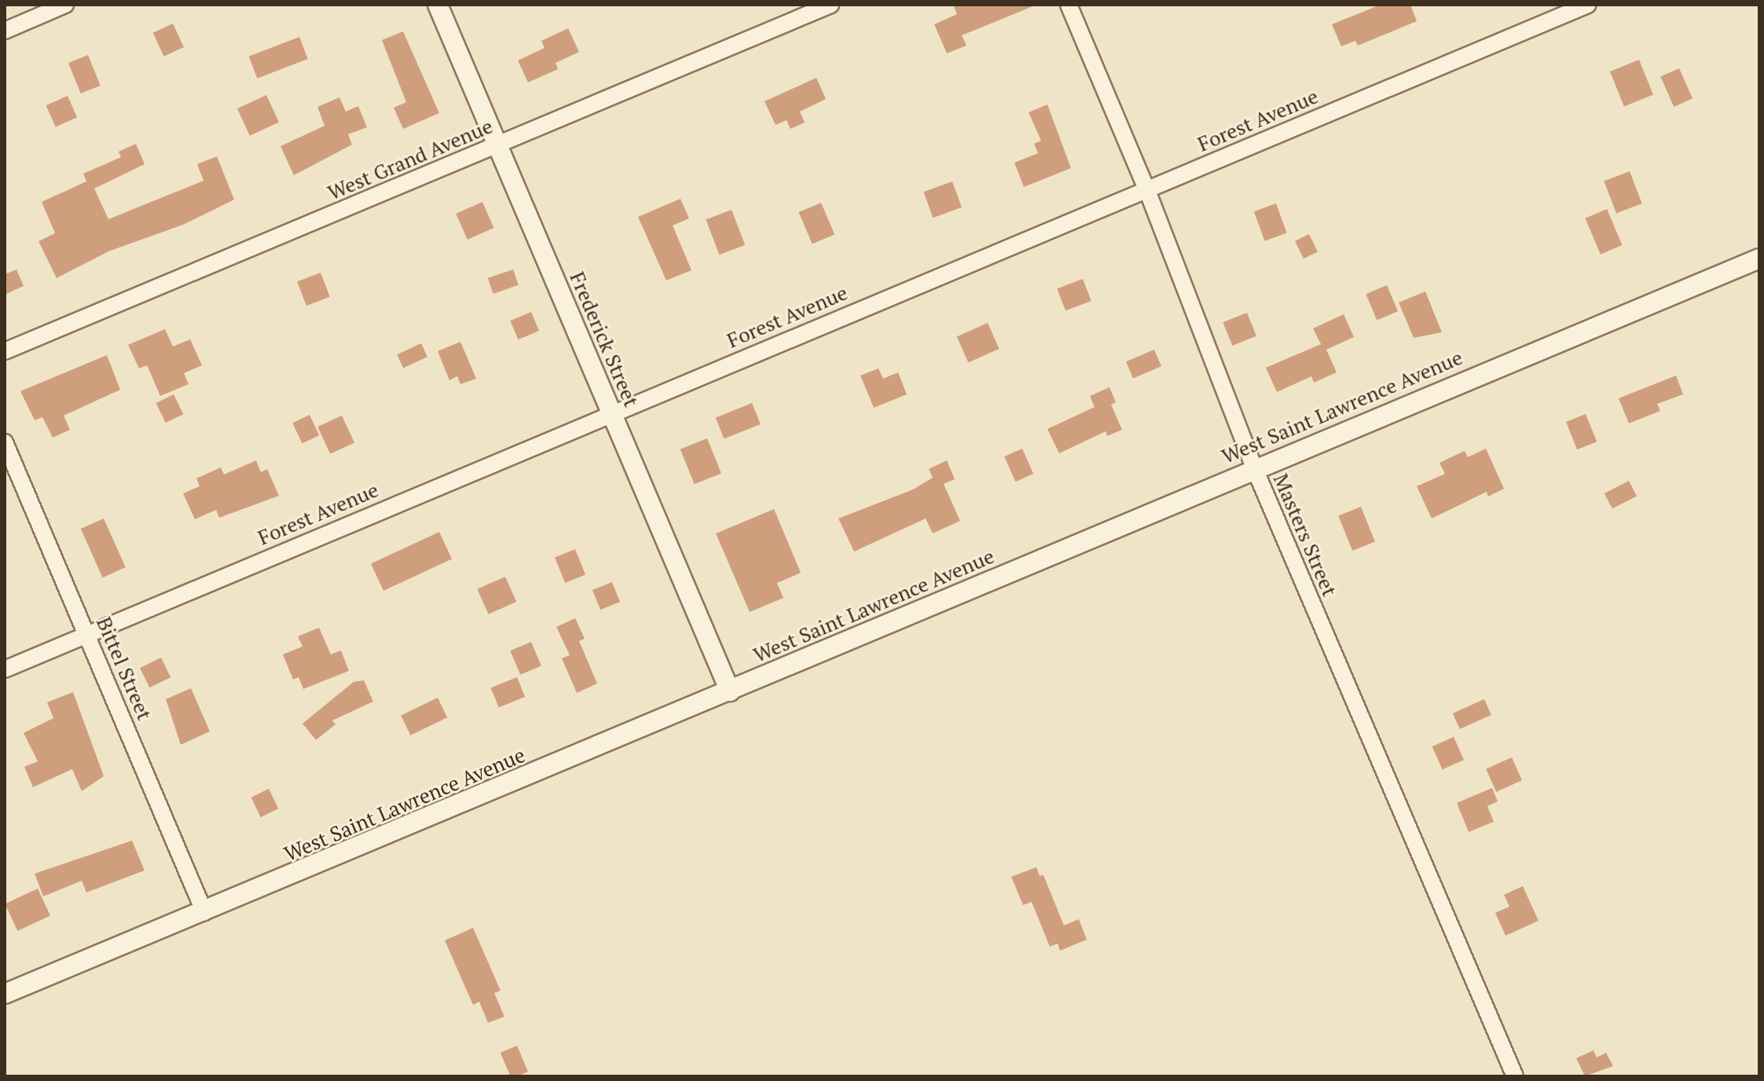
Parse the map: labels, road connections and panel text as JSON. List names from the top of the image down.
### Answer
{
  "streets": {
    "street": [
      "Forest Avenue",
      "West Grand Avenue",
      "Frederick Street",
      "West Saint Lawrence Avenue",
      "Masters Street",
      "Bittel Street"
    ]
  },
  "crossings": [
    ["Forest Avenue", "Frederick Street"],
    ["Forest Avenue", "Masters Street"],
    ["Forest Avenue", "Bittel Street"],
    ["West Grand Avenue", "Frederick Street"],
    ["Frederick Street", "West Saint Lawrence Avenue"],
    ["West Saint Lawrence Avenue", "Masters Street"],
    ["West Saint Lawrence Avenue", "Bittel Street"]
  ]
}
